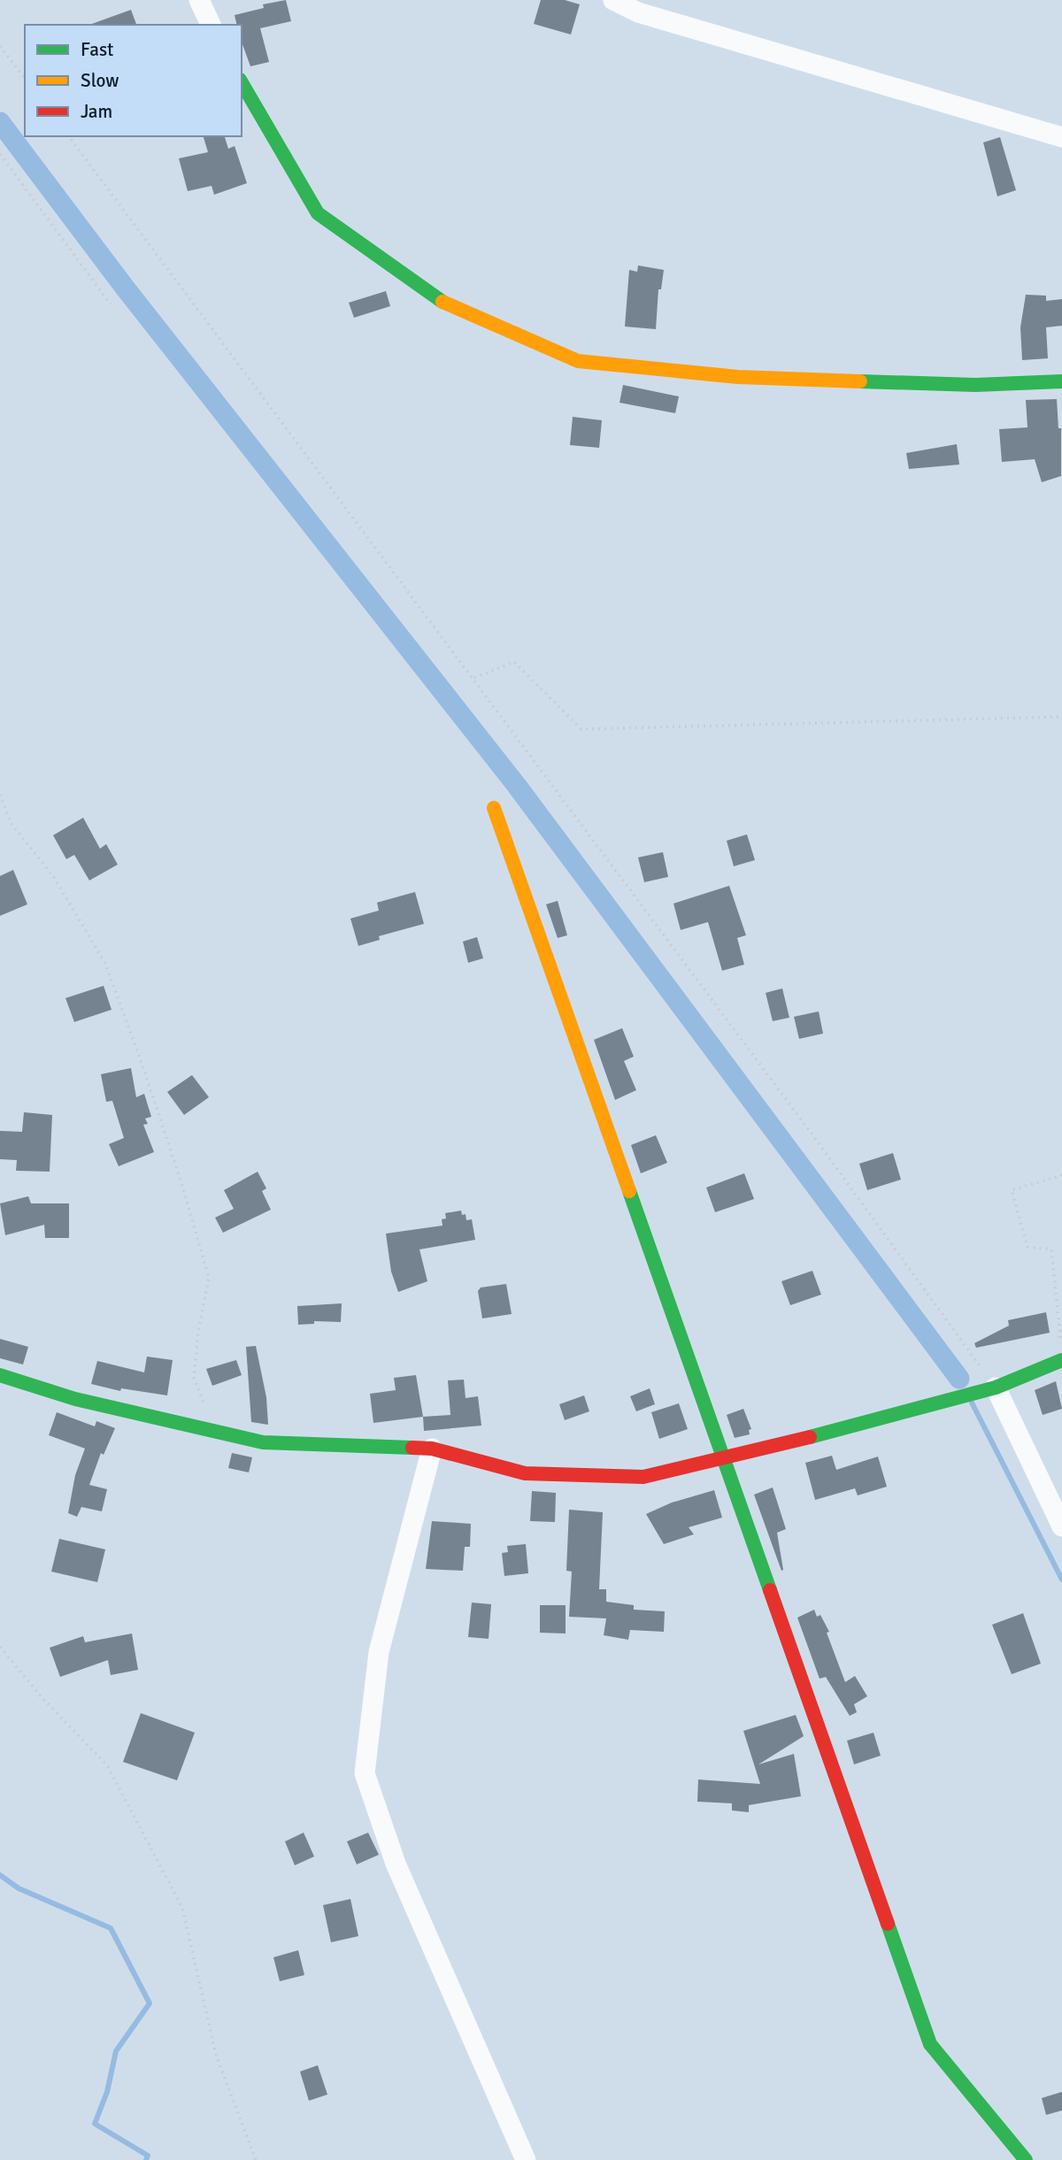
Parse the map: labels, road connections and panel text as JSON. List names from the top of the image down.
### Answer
{
  "legend": ["Fast", "Slow", "Jam"]
}
